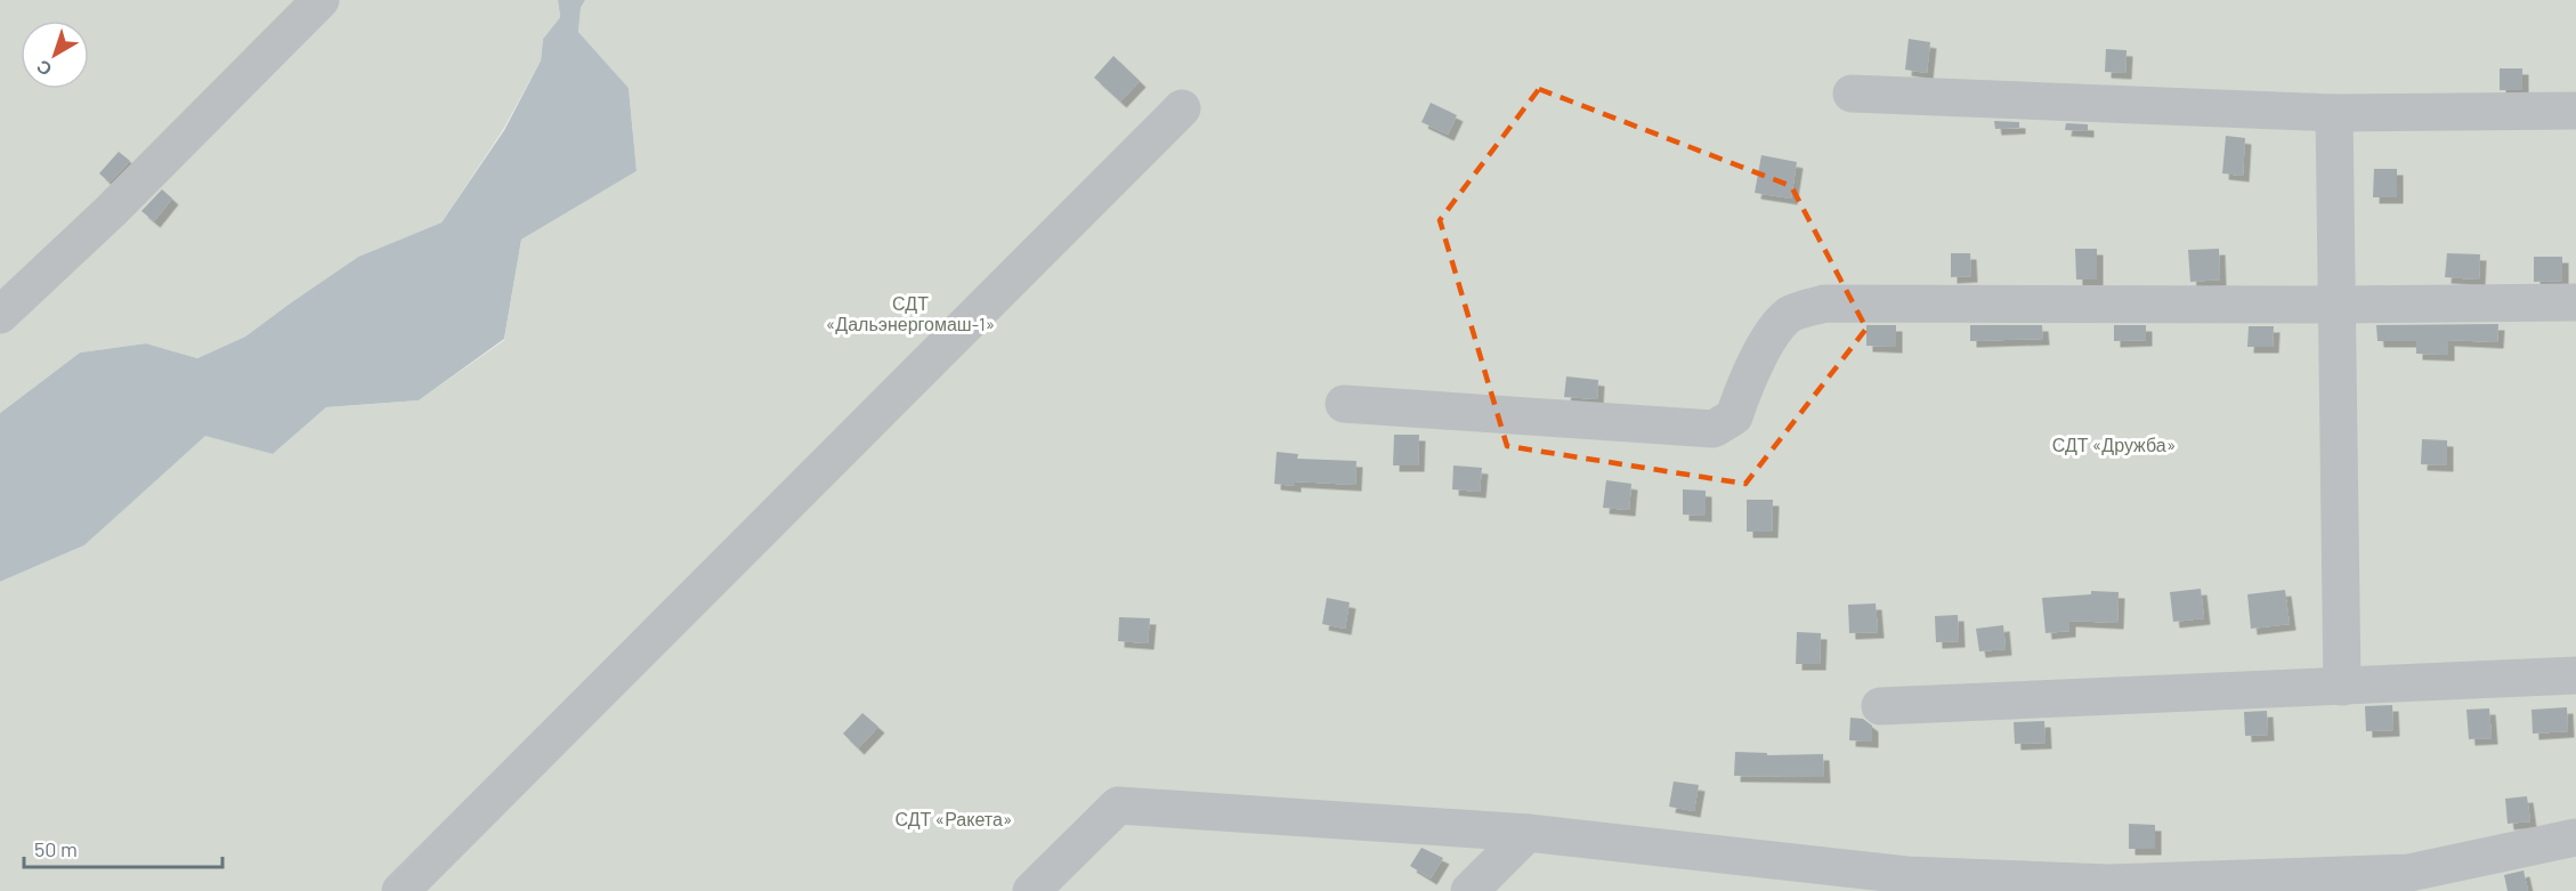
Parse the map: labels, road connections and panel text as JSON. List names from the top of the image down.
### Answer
{
  "parks": ["СДТ «Дальэнергомаш-1»", "СДТ «Дружба»", "СДТ «Ракета»"],
  "scale_bar": "50 m",
  "north": "bottom left"
}
